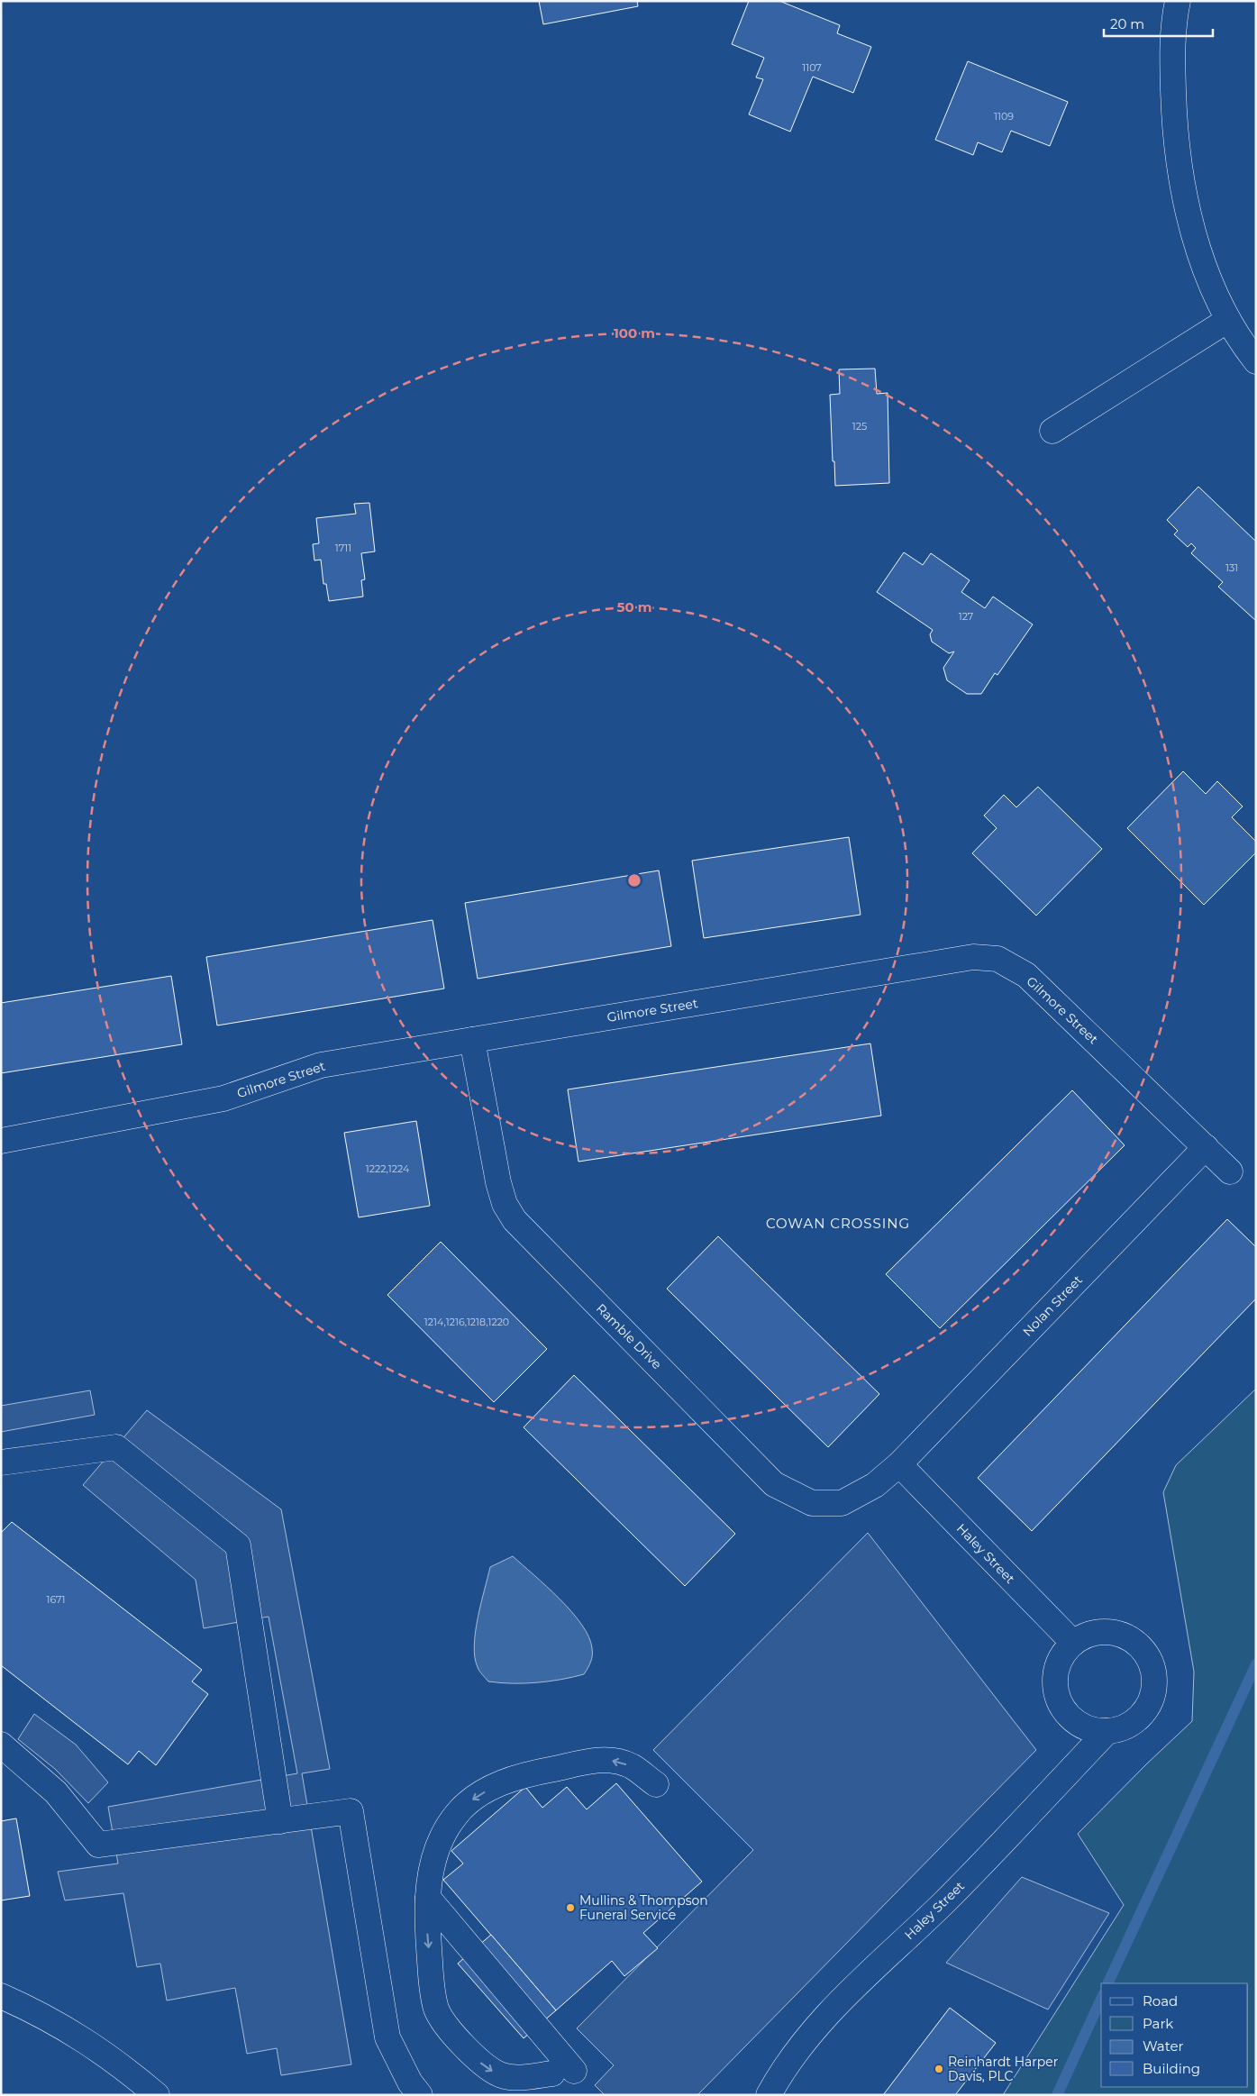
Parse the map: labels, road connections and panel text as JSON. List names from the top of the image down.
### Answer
{
  "streets": {
    "main road": [
      "Gilmore Street",
      "Nolan Street",
      "Ramble Drive",
      "Haley Street"
    ]
  },
  "crossings": [
    ["Gilmore Street", "Nolan Street"],
    ["Gilmore Street", "Ramble Drive"],
    ["Nolan Street", "Ramble Drive"],
    ["Nolan Street", "Haley Street"],
    ["Ramble Drive", "Haley Street"]
  ],
  "districts": ["COWAN CROSSING"],
  "places": ["Mullins & Thompson Funeral Service", "Reinhardt Harper Davis, PLC"],
  "house_numbers": [
    "1107",
    "1109",
    "125",
    "1711",
    "131",
    "127",
    "1222,1224",
    "1214,1216,1218,1220",
    "1671"
  ],
  "legend": [
    "Road",
    "Park",
    "Water",
    "Building"
  ],
  "scale_bar": "20 m",
  "rings": ["100 m", "50 m"]
}
